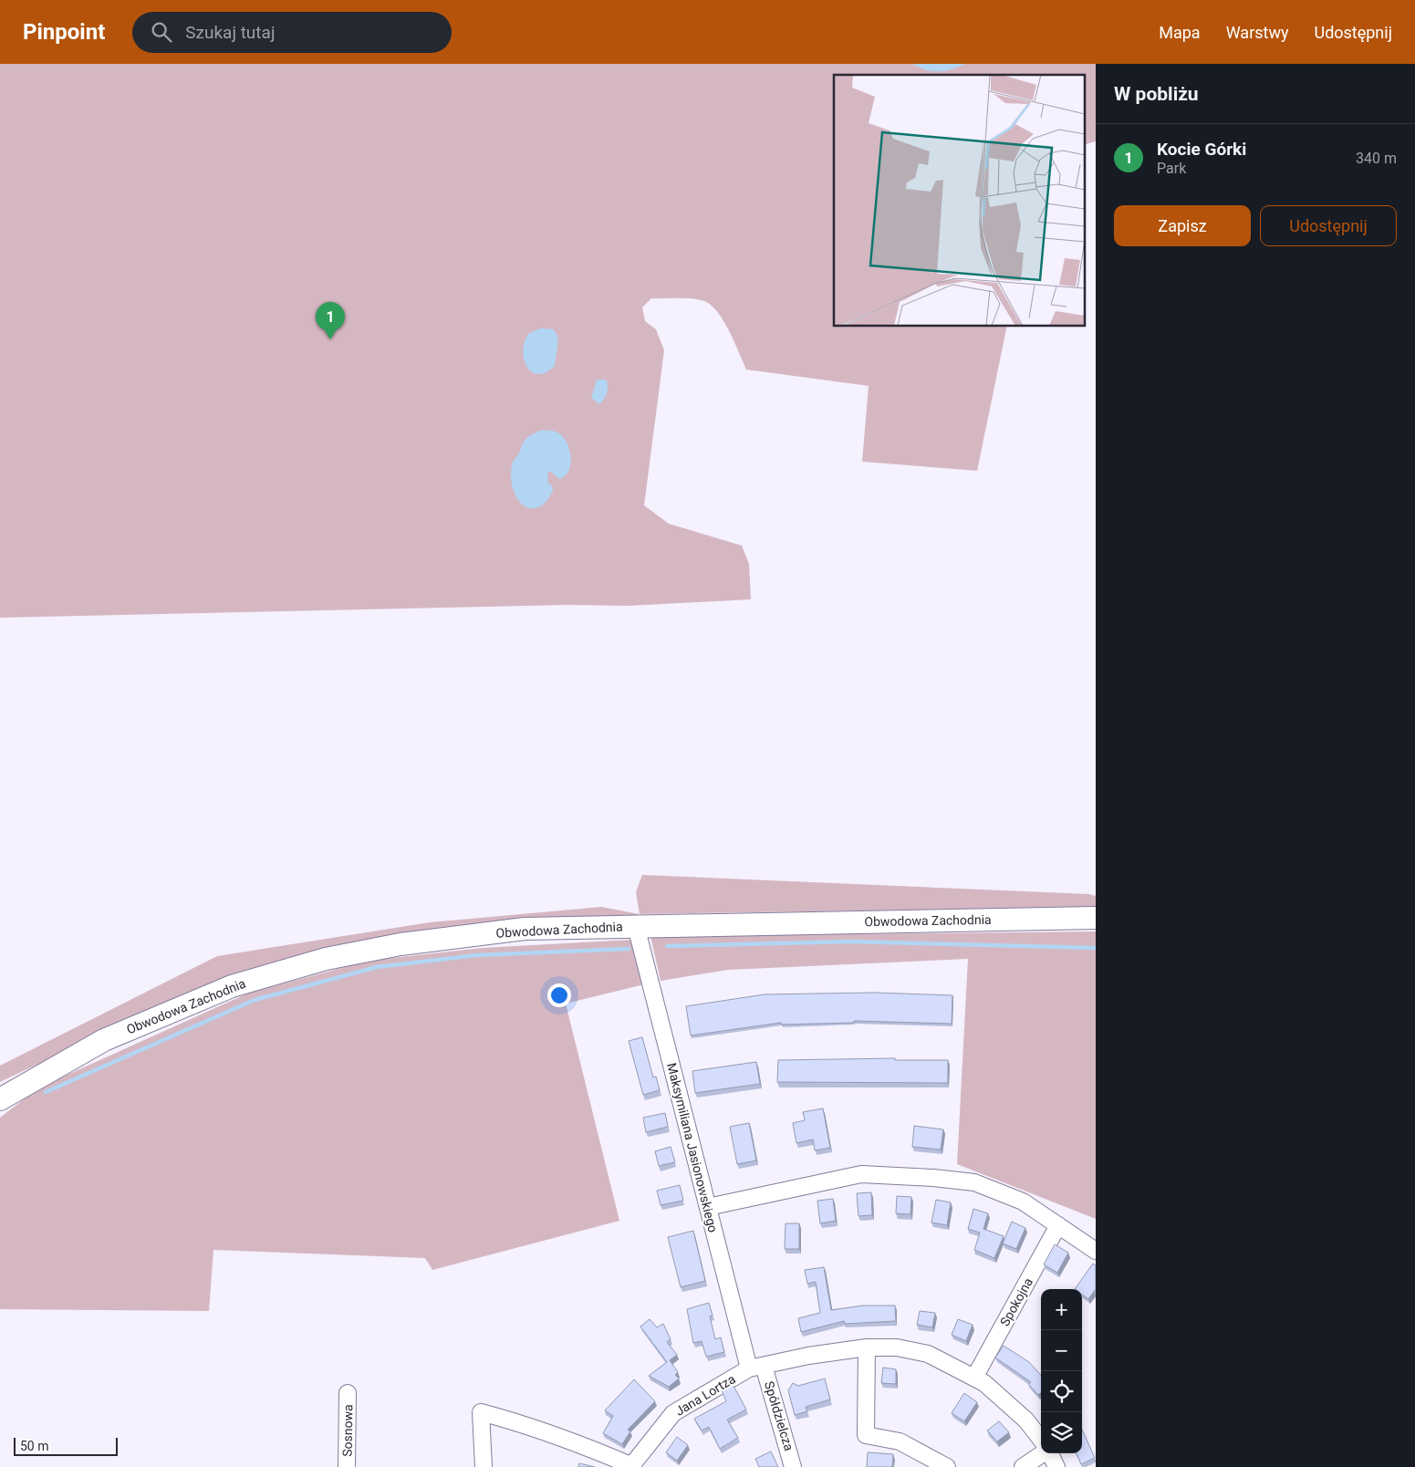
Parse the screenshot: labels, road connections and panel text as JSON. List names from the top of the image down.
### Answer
{
  "streets": {
    "main road": ["Obwodowa Zachodnia"],
    "street": [
      "Maksymiliana Jasionowskiego",
      "Spokojna",
      "Jana Lortza",
      "Spółdzielcza",
      "Sosnowa"
    ]
  },
  "crossings": [
    ["Obwodowa Zachodnia", "Maksymiliana Jasionowskiego"],
    ["Maksymiliana Jasionowskiego", "Jana Lortza"],
    ["Maksymiliana Jasionowskiego", "Spółdzielcza"],
    ["Spokojna", "Jana Lortza"],
    ["Jana Lortza", "Spółdzielcza"]
  ],
  "scale_bar": "50 m",
  "page": {
    "header": "Pinpoint",
    "search": "Szukaj tutaj",
    "nav": ["Mapa", "Warstwy", "Udostępnij"],
    "heading": "W pobliżu",
    "list": [
      {
        "mark": "1",
        "name": "Kocie Górki",
        "note": "Park",
        "value": "340 m"
      }
    ],
    "buttons": ["Zapisz", "Udostępnij"],
    "pins": "1",
    "map_buttons": ["+", "−"],
    "scale": "50 m"
  }
}
